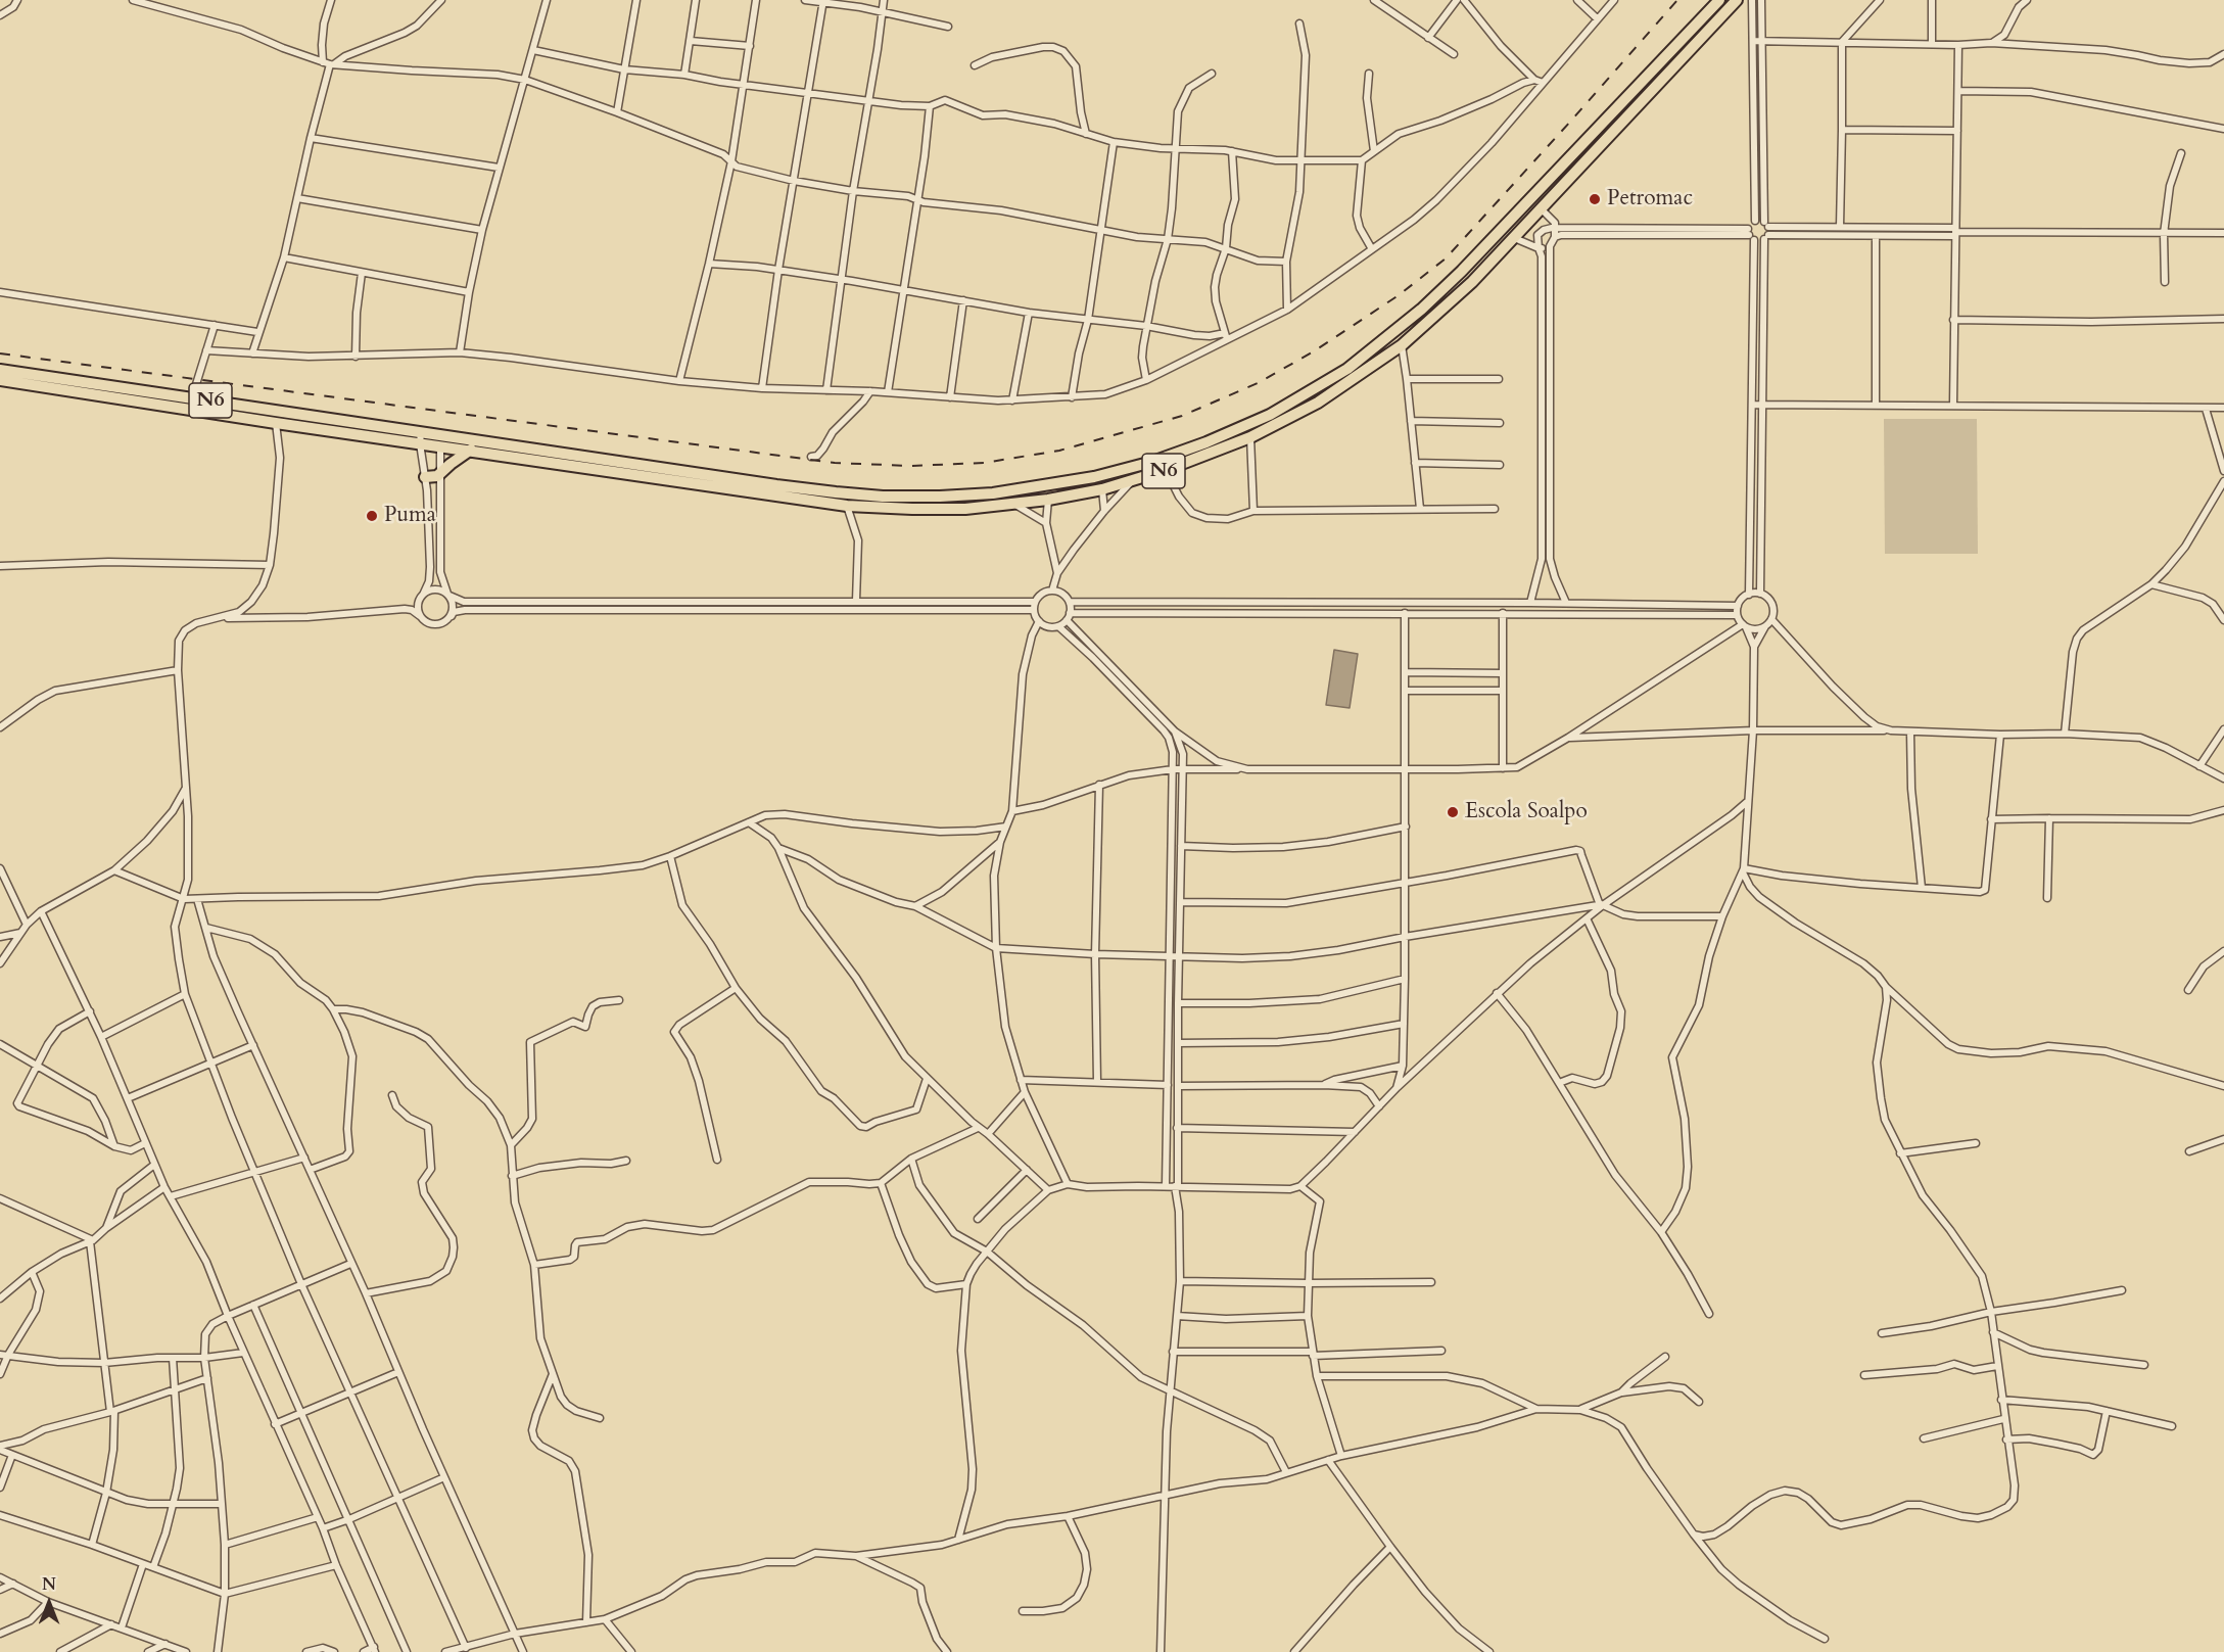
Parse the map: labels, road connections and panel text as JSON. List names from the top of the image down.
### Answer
{
  "streets": {
    "highway": ["N6"]
  },
  "places": ["Petromac", "Puma", "Escola Soalpo"],
  "north": "top"
}
